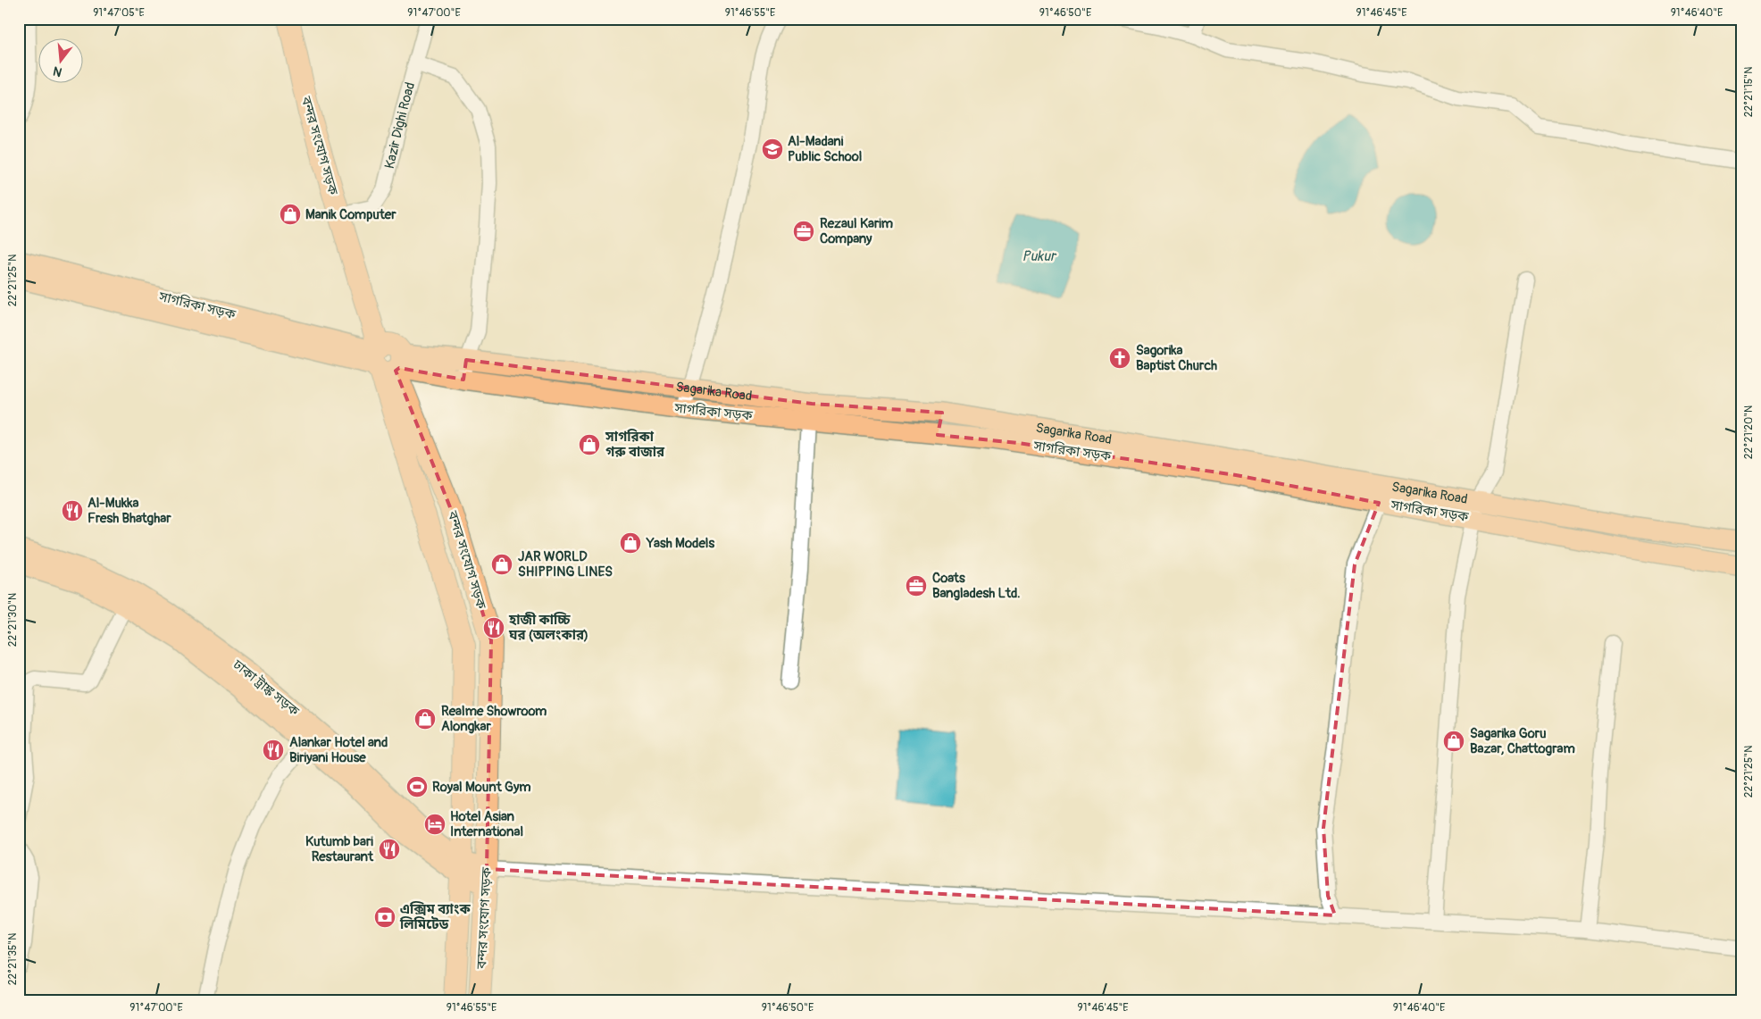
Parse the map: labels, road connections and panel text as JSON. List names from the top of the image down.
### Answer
{
  "streets": {
    "highway": ["বন্দর সংযোগ সড়ক"],
    "main road": ["সাগরিকা সড়ক", "Sagarika Road", "ঢাকা ট্রাঙ্ক সড়ক"],
    "street": ["Kazir Dighi Road"]
  },
  "crossings": [
    ["Kazir Dighi Road", "বন্দর সংযোগ সড়ক"],
    ["বন্দর সংযোগ সড়ক", "সাগরিকা সড়ক"],
    ["বন্দর সংযোগ সড়ক", "Sagarika Road"],
    ["বন্দর সংযোগ সড়ক", "ঢাকা ট্রাঙ্ক সড়ক"],
    ["সাগরিকা সড়ক", "Sagarika Road"]
  ],
  "water": ["Pukur"],
  "places": {
    "school or university": ["Al-Madani Public School"],
    "shop": [
      "Manik Computer",
      "সাগরিকা গরু বাজার",
      "Yash Models",
      "JAR WORLD SHIPPING LINES",
      "Realme Showroom Alongkar",
      "Sagarika Goru Bazar, Chattogram"
    ],
    "office": ["Rezaul Karim Company", "Coats Bangladesh Ltd."],
    "church": ["Sagorika Baptist Church"],
    "restaurant": [
      "Al-Mukka Fresh Bhatghar",
      "হাজী কাচ্চি ঘর (অলংকার)",
      "Alankar Hotel and Biriyani House",
      "Kutumb bari Restaurant"
    ],
    "sports": ["Royal Mount Gym"],
    "hotel": ["Hotel Asian International"],
    "bank": ["এক্সিম ব্যাংক লিমিটেড"]
  },
  "north": "bottom",
  "coordinates": [
    "91°47'05\"E",
    "91°47'00\"E",
    "91°46'55\"E",
    "91°46'50\"E",
    "91°46'45\"E",
    "91°46'40\"E",
    "22°21'15\"N",
    "22°21'25\"N",
    "22°21'20\"N",
    "22°21'30\"N",
    "22°21'35\"N"
  ]
}
